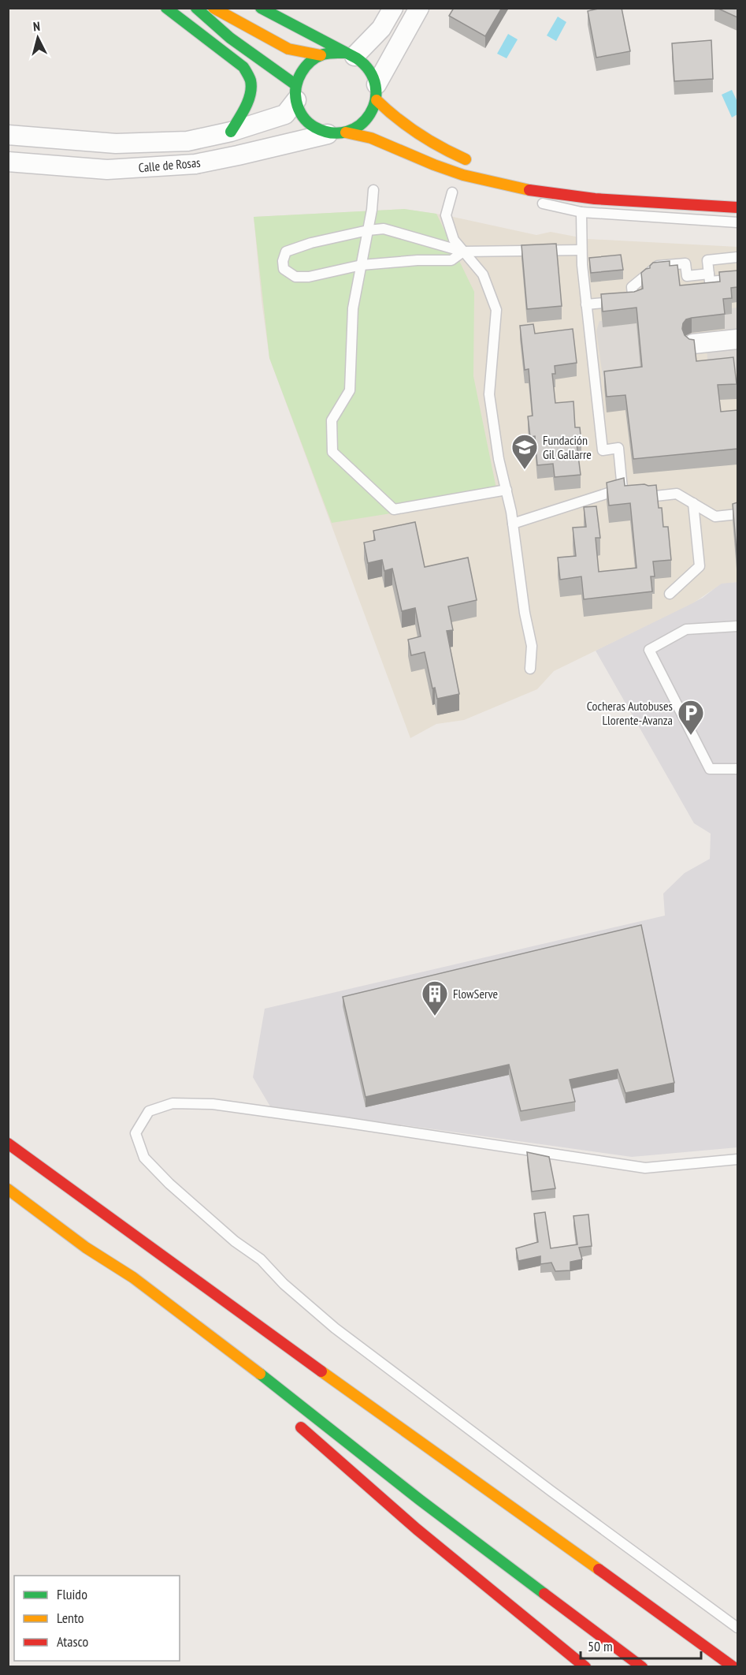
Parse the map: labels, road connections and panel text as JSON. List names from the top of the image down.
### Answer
{
  "streets": {
    "street": ["Calle de Rosas"]
  },
  "places": {
    "school or university": ["Fundación Gil Gallarre"],
    "parking": ["Cocheras Autobuses Llorente-Avanza"],
    "building": ["FlowServe"]
  },
  "legend": ["Fluido", "Lento", "Atasco"],
  "scale_bar": "50 m",
  "north": "top"
}
